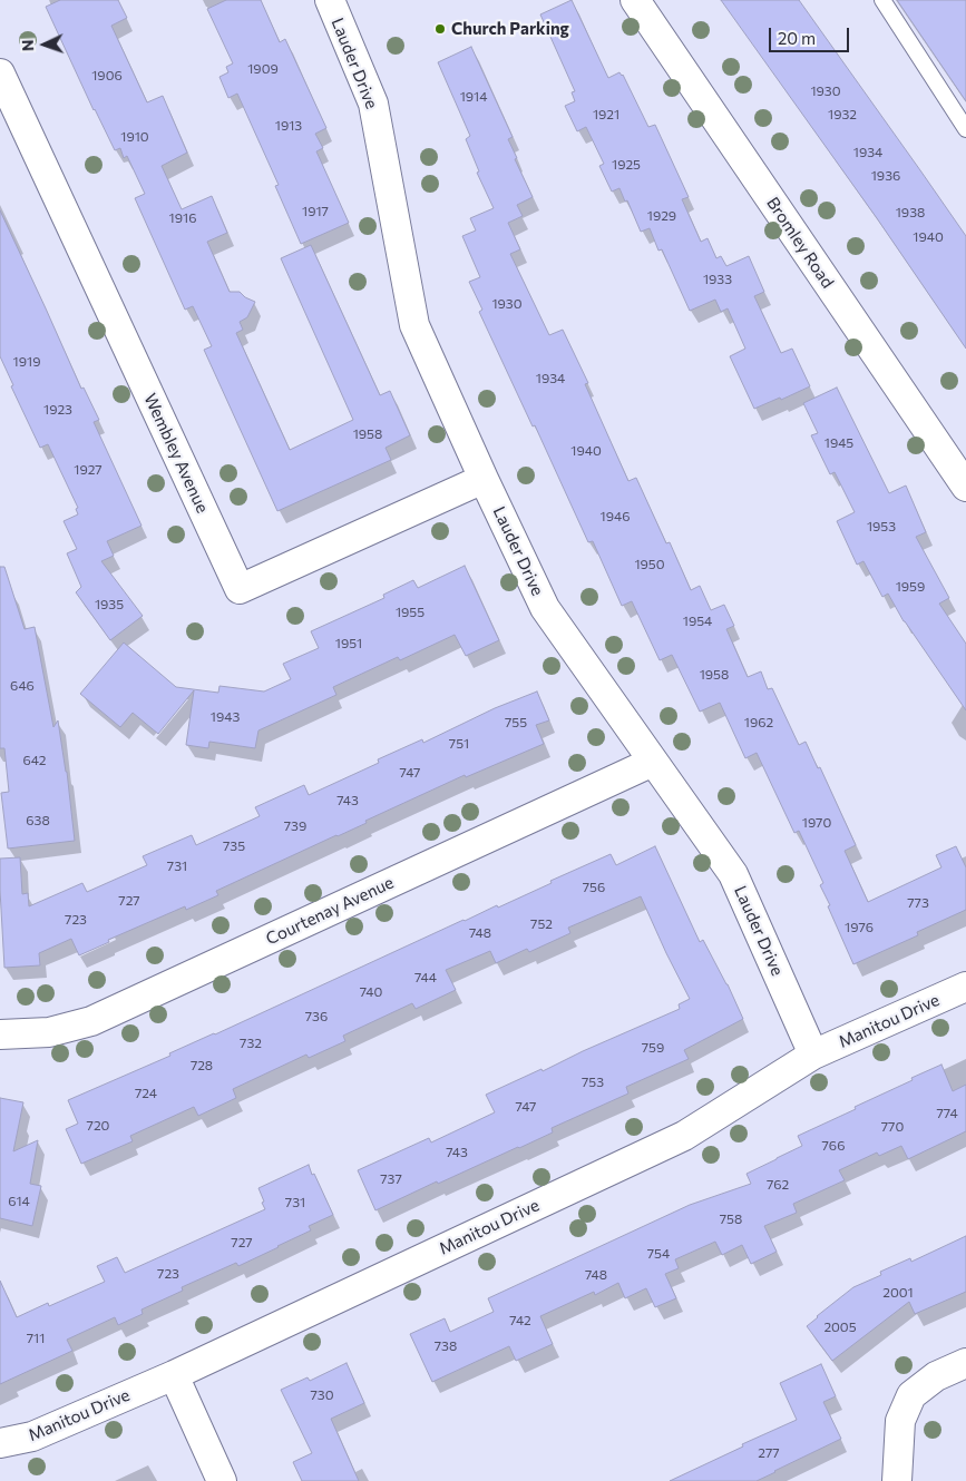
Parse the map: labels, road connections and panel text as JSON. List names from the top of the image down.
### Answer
{
  "streets": {
    "street": [
      "Lauder Drive",
      "Bromley Road",
      "Wembley Avenue",
      "Courtenay Avenue",
      "Manitou Drive"
    ]
  },
  "crossings": [
    ["Lauder Drive", "Wembley Avenue"],
    ["Lauder Drive", "Courtenay Avenue"],
    ["Lauder Drive", "Manitou Drive"]
  ],
  "places": ["Church Parking"],
  "house_numbers": [
    "1909",
    "1906",
    "1930",
    "1914",
    "1921",
    "1932",
    "1913",
    "1910",
    "1934",
    "1925",
    "1936",
    "1917",
    "1938",
    "1929",
    "1916",
    "1940",
    "1933",
    "1930",
    "1919",
    "1934",
    "1923",
    "1958",
    "1945",
    "1940",
    "1927",
    "1946",
    "1953",
    "1950",
    "1959",
    "1935",
    "1955",
    "1954",
    "1951",
    "1958",
    "646",
    "1943",
    "755",
    "1962",
    "751",
    "642",
    "747",
    "743",
    "638",
    "1970",
    "739",
    "735",
    "731",
    "756",
    "727",
    "773",
    "723",
    "752",
    "1976",
    "748",
    "744",
    "740",
    "736",
    "732",
    "759",
    "728",
    "753",
    "724",
    "747",
    "774",
    "720",
    "770",
    "766",
    "743",
    "737",
    "762",
    "614",
    "731",
    "758",
    "727",
    "754",
    "723",
    "748",
    "2001",
    "742",
    "2005",
    "711",
    "738",
    "730",
    "277"
  ],
  "scale_bar": "20 m",
  "north": "left"
}
